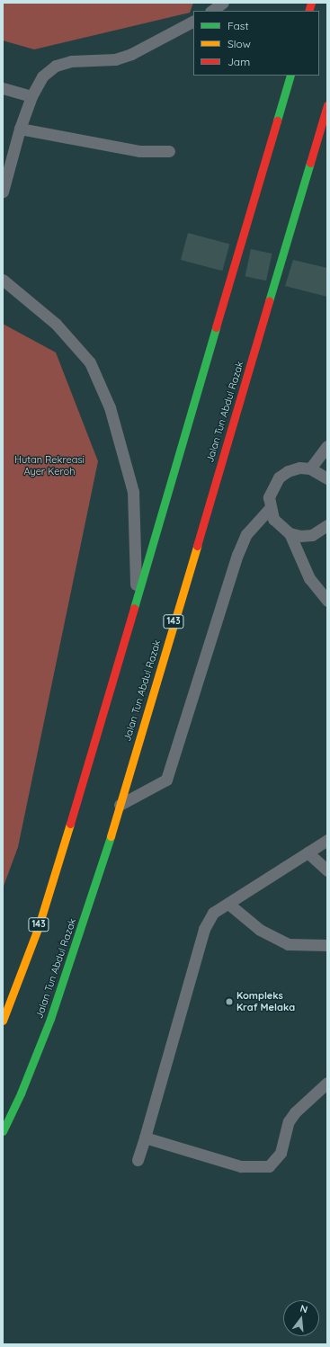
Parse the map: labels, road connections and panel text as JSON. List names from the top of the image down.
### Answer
{
  "streets": {
    "highway": ["Jalan Tun Abdul Razak", "143"]
  },
  "parks": ["Hutan Rekreasi Ayer Keroh"],
  "places": ["Kompleks Kraf Melaka"],
  "legend": ["Fast", "Slow", "Jam"],
  "north": "top"
}
